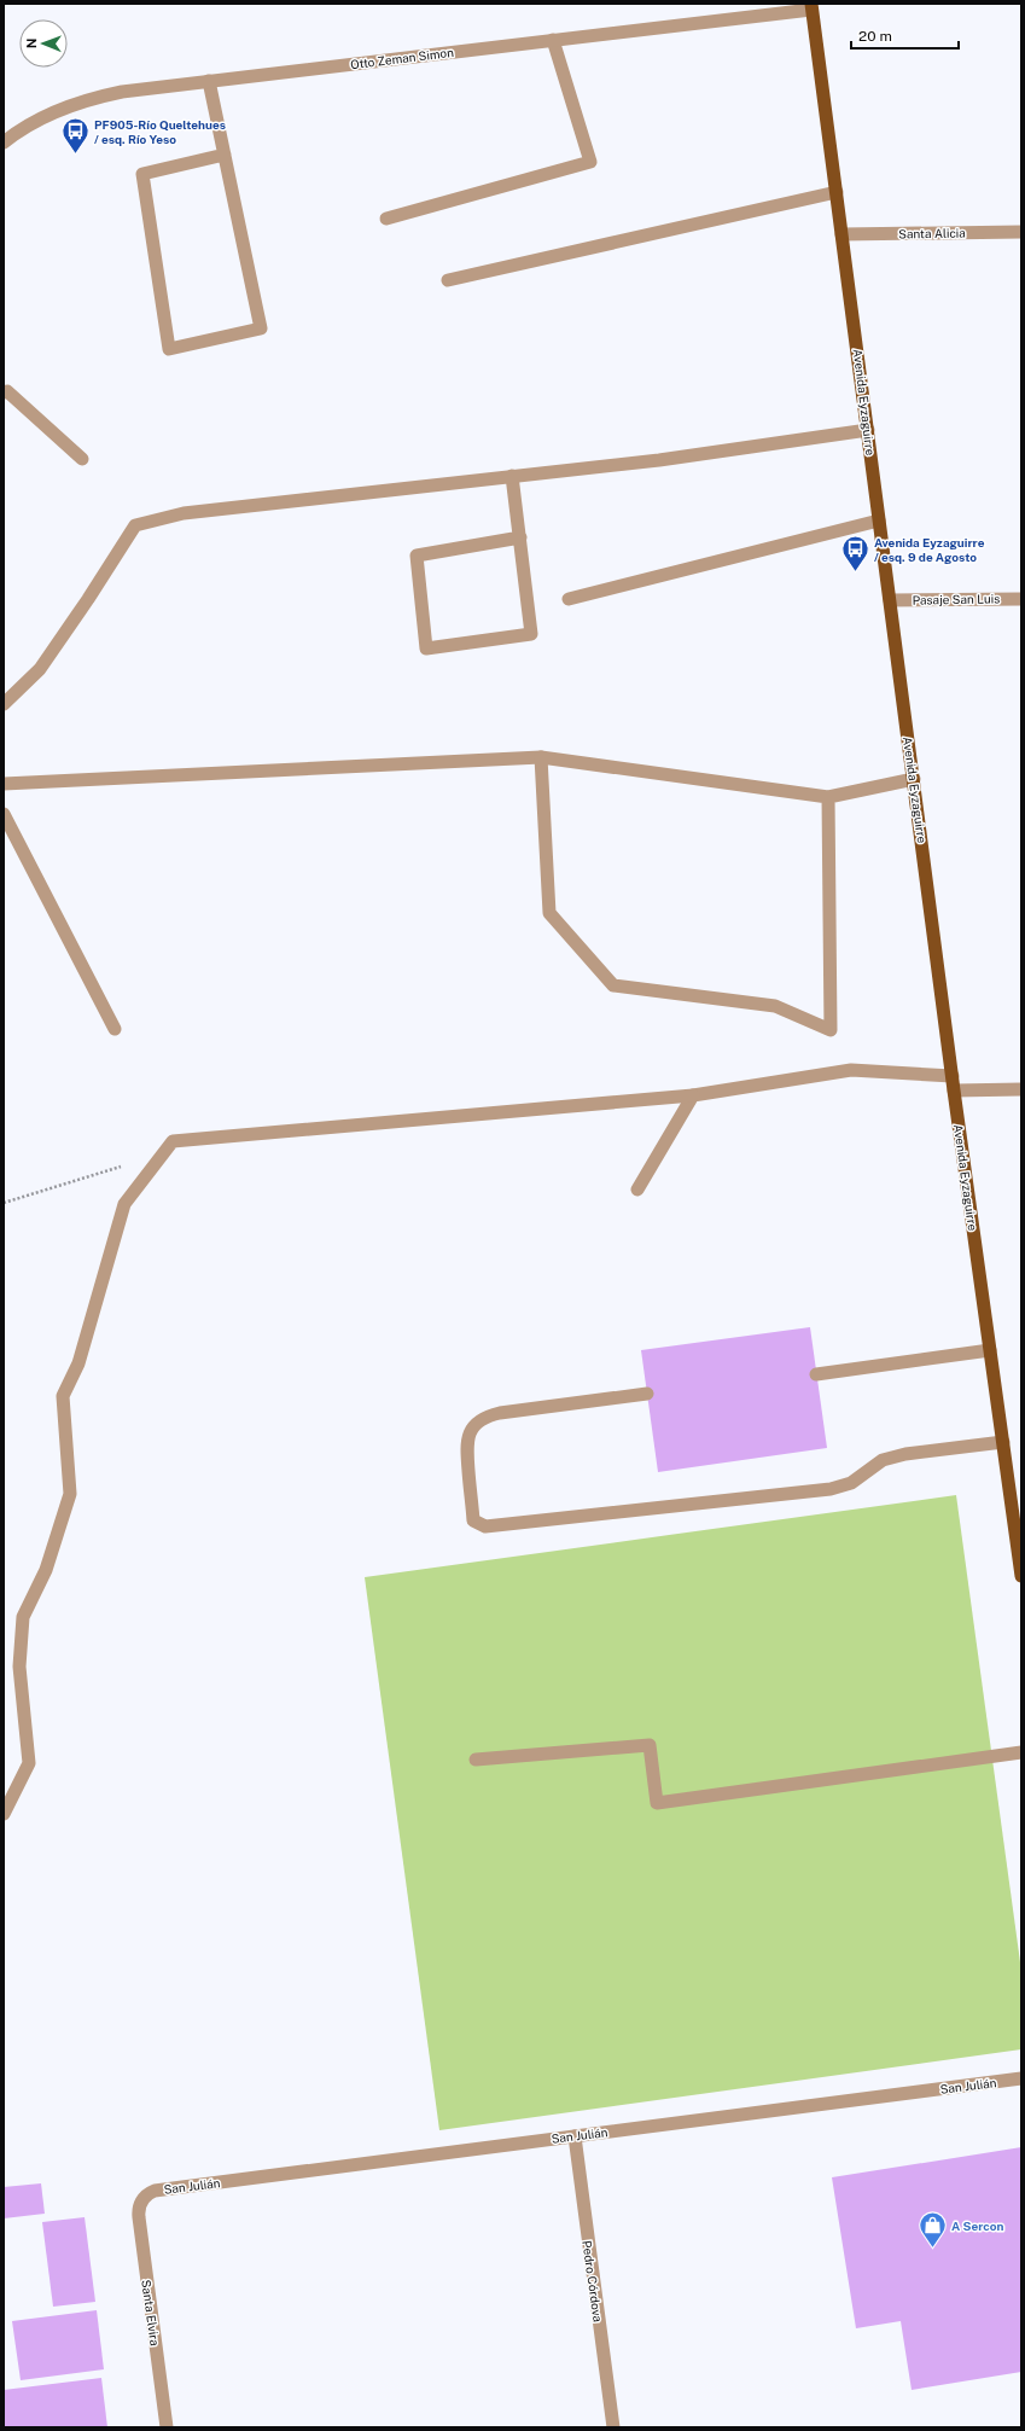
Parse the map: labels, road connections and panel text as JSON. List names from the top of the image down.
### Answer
{
  "streets": {
    "main road": ["Avenida Eyzaguirre"],
    "street": [
      "Otto Zeman Simon",
      "Santa Alicia",
      "Pasaje San Luis",
      "San Julián",
      "Pedro Córdova",
      "Santa Elvira"
    ]
  },
  "crossings": [
    ["Otto Zeman Simon", "Avenida Eyzaguirre"],
    ["Santa Alicia", "Avenida Eyzaguirre"],
    ["Avenida Eyzaguirre", "Pasaje San Luis"],
    ["San Julián", "Pedro Córdova"],
    ["San Julián", "Santa Elvira"]
  ],
  "places": {
    "bus stop": ["PF905-Río Queltehues / esq. Río Yeso", "Avenida Eyzaguirre / esq. 9 de Agosto"],
    "shop": ["A Sercon"]
  },
  "scale_bar": "20 m",
  "north": "left"
}
